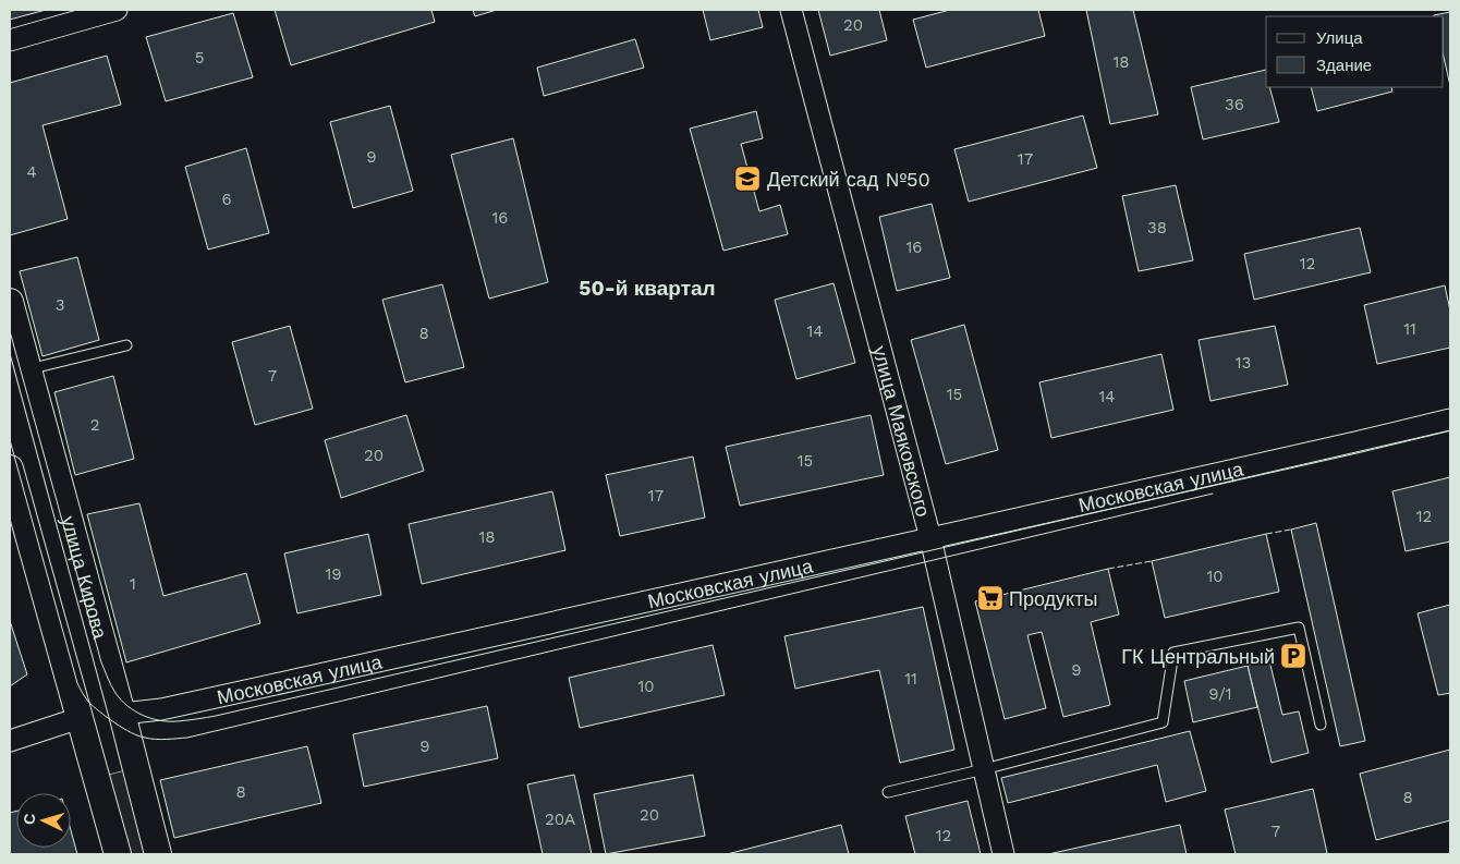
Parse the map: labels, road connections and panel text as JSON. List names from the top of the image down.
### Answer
{
  "streets": {
    "street": ["улица Маяковского", "Московская улица", "улица Кирова"]
  },
  "crossings": [
    ["улица Маяковского", "Московская улица"],
    ["Московская улица", "улица Кирова"]
  ],
  "districts": ["50-й квартал"],
  "places": {
    "school or university": ["Детский сад №50"],
    "supermarket": ["Продукты"],
    "parking": ["ГК Центральный"]
  },
  "house_numbers": [
    "20",
    "5",
    "18",
    "36",
    "9",
    "17",
    "4",
    "6",
    "16",
    "38",
    "16",
    "12",
    "3",
    "11",
    "14",
    "8",
    "13",
    "7",
    "15",
    "14",
    "2",
    "20",
    "15",
    "17",
    "12",
    "18",
    "19",
    "10",
    "1",
    "9",
    "11",
    "10",
    "9/1",
    "9",
    "8",
    "8",
    "20",
    "20А",
    "7",
    "12"
  ],
  "legend": ["Улица", "Здание"],
  "north": "left"
}
